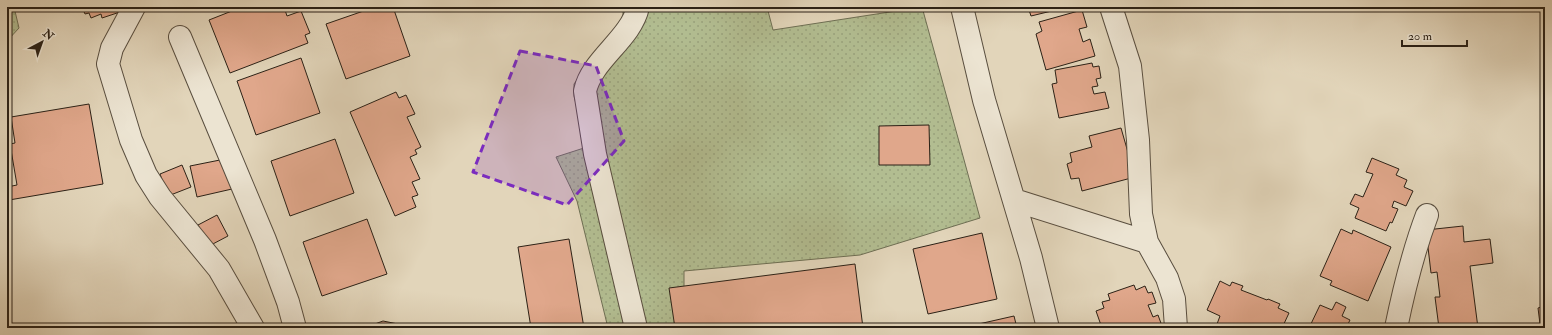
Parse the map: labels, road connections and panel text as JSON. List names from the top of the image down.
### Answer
{
  "scale_bar": "20 m",
  "north": "top right"
}
